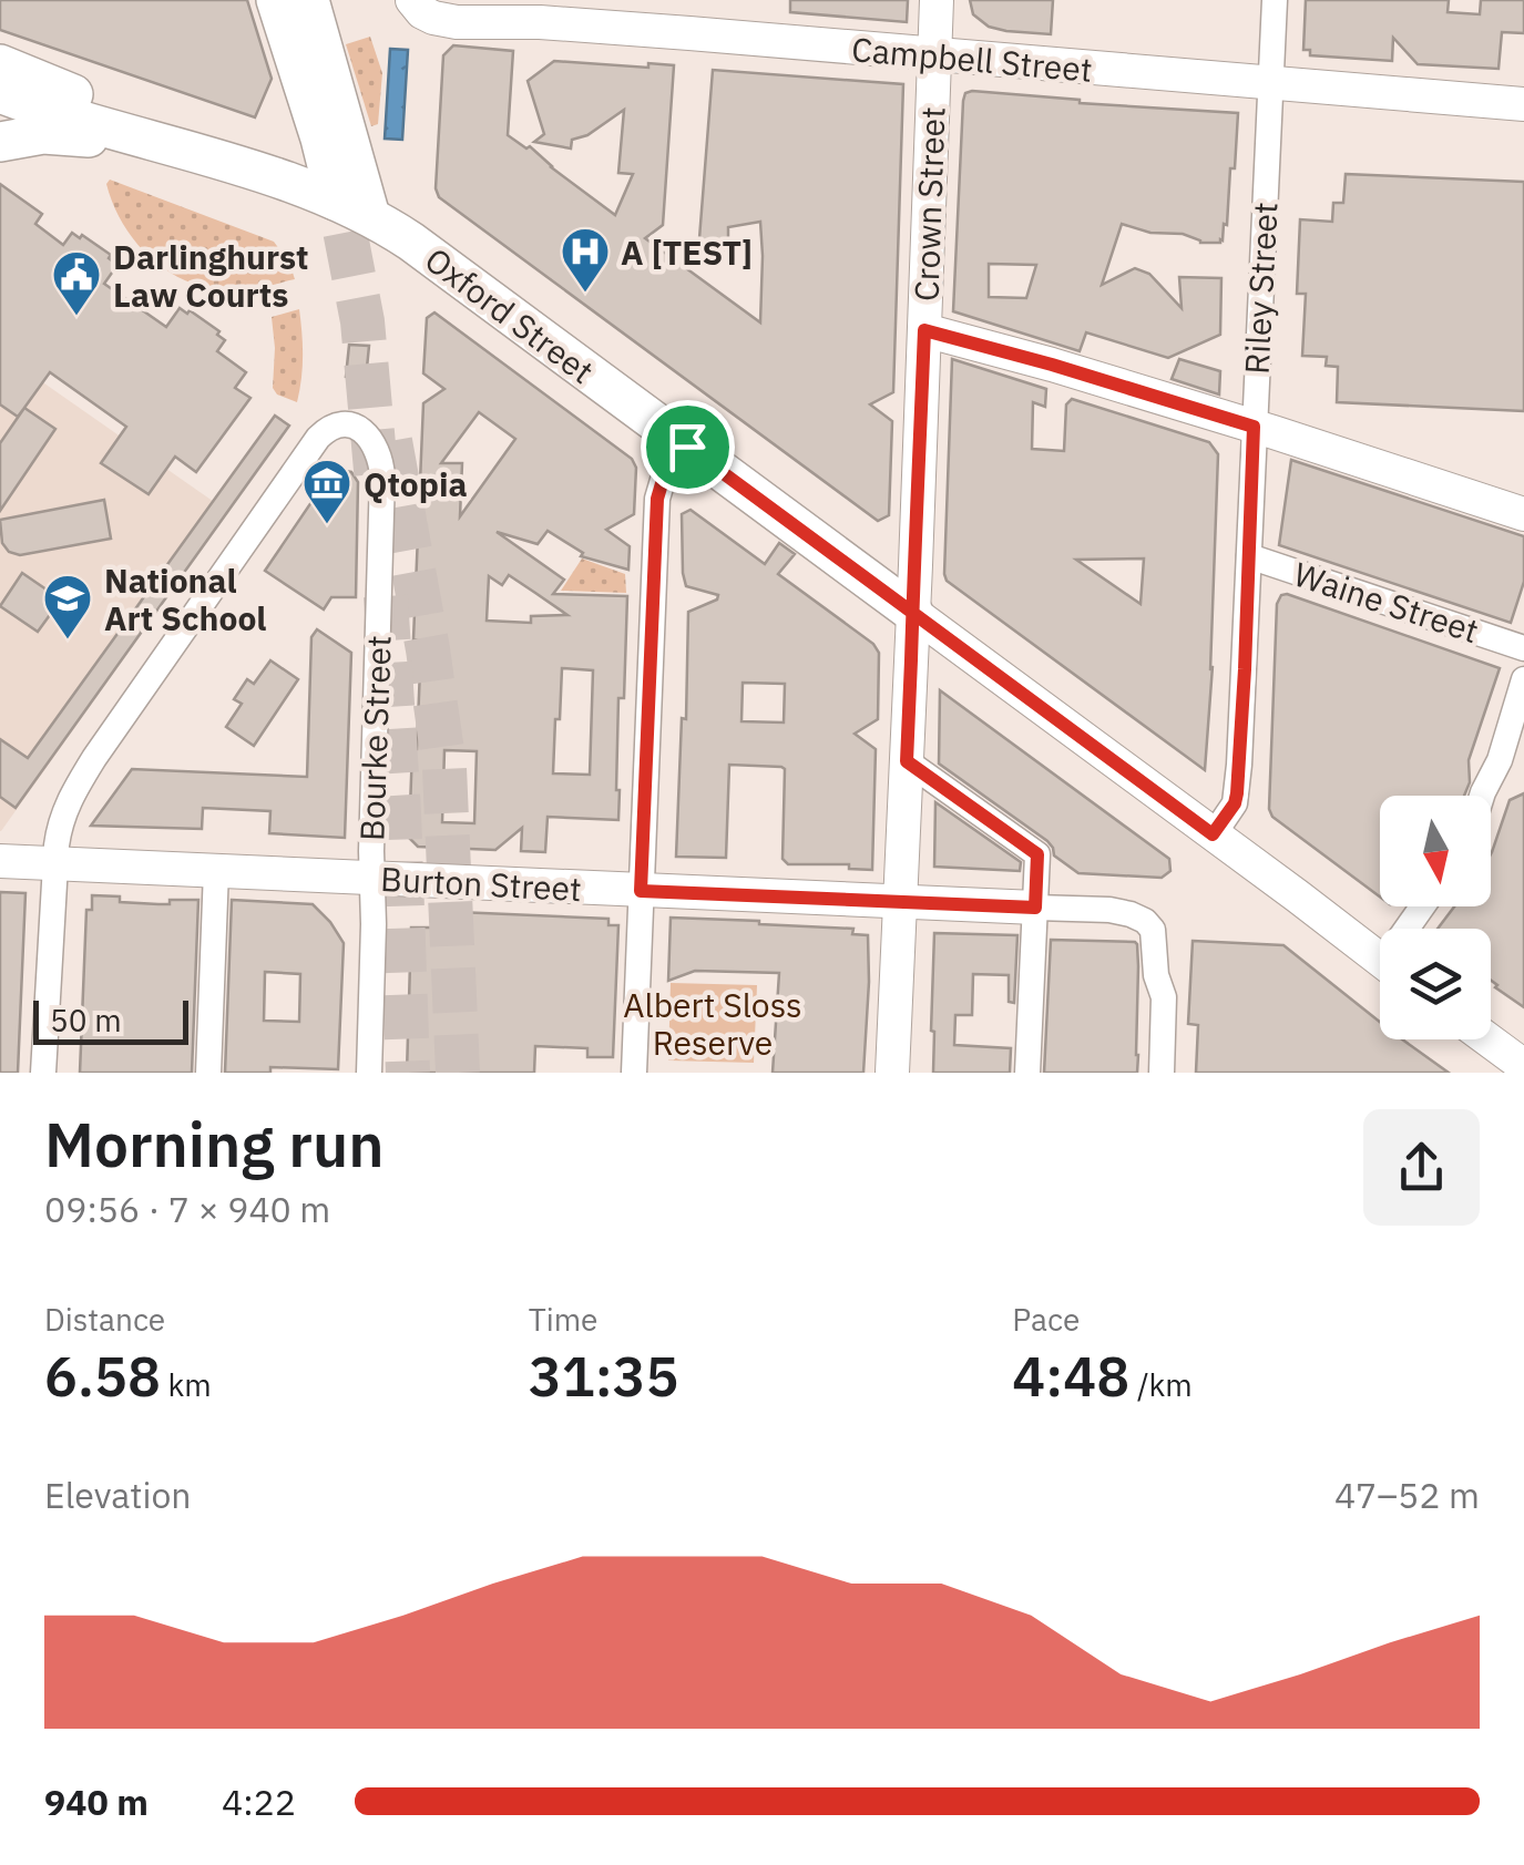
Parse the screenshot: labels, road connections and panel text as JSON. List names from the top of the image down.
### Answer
{
  "streets": {
    "main road": ["Oxford Street"],
    "street": [
      "Campbell Street",
      "Crown Street",
      "Riley Street",
      "Waine Street",
      "Bourke Street",
      "Burton Street"
    ]
  },
  "crossings": [
    ["Campbell Street", "Crown Street"],
    ["Campbell Street", "Riley Street"],
    ["Crown Street", "Oxford Street"],
    ["Crown Street", "Burton Street"],
    ["Riley Street", "Oxford Street"],
    ["Riley Street", "Waine Street"],
    ["Bourke Street", "Burton Street"]
  ],
  "parks": ["Albert Sloss Reserve"],
  "places": {
    "hospital": ["A [TEST]"],
    "public building": ["Darlinghurst Law Courts"],
    "museum": ["Qtopia"],
    "school or university": ["National Art School"]
  },
  "scale_bar": "50 m",
  "north": "bottom",
  "page": {
    "scale": "50 m",
    "heading": ["Morning run", "09:56 · 7 × 940 m"],
    "stats": [
      ["Distance", "6.58 km"],
      ["Time", "31:35"],
      ["Pace", "4:48 /km"]
    ],
    "chart": ["Elevation", "47–52 m"],
    "list": [
      {
        "name": "940 m",
        "note": "4:22"
      }
    ]
  }
}
